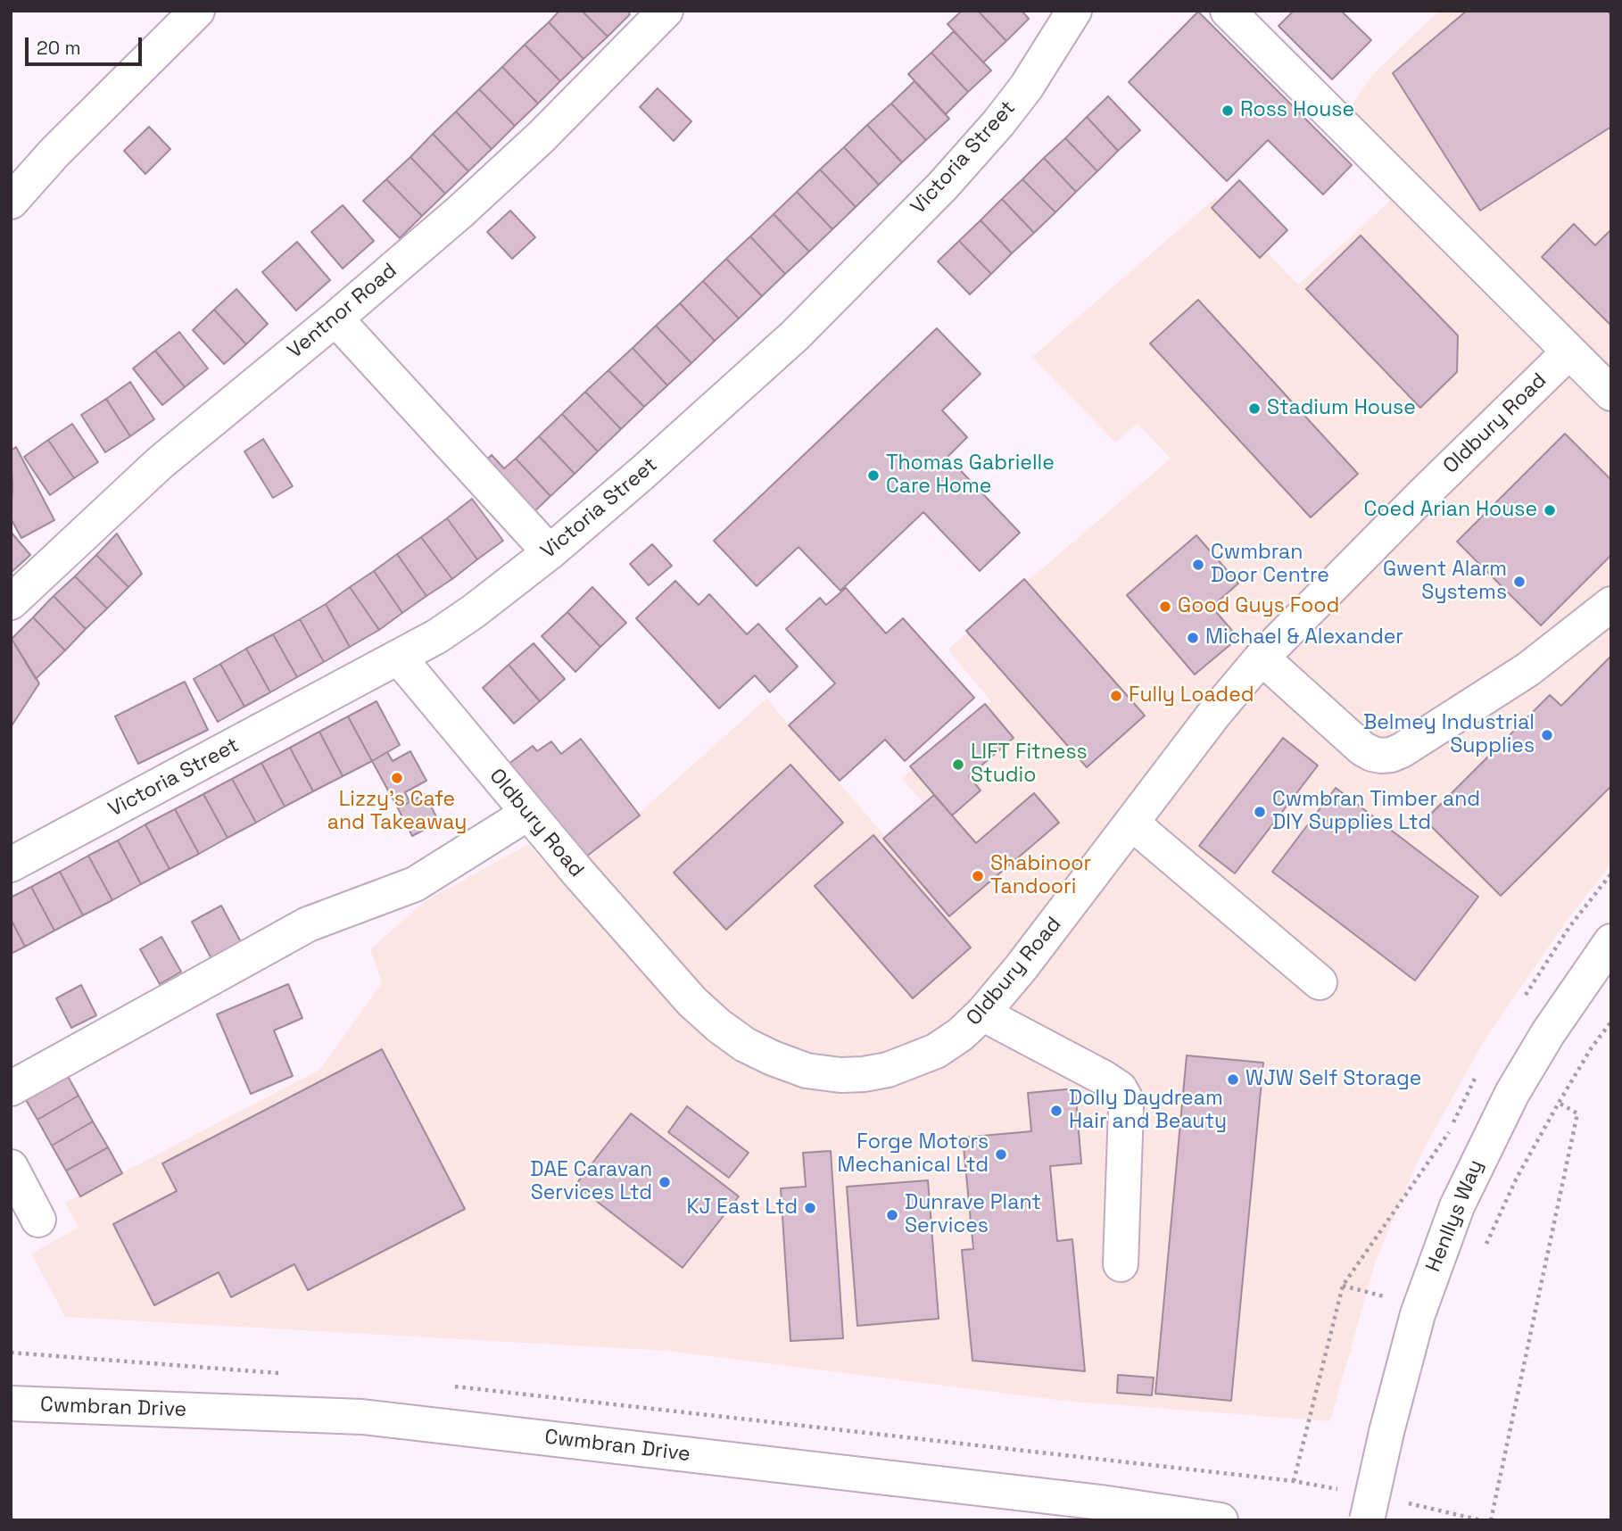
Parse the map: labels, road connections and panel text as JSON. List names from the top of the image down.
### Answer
{
  "streets": {
    "street": [
      "Victoria Street",
      "Ventnor Road",
      "Oldbury Road",
      "Henllys Way",
      "Cwmbran Drive"
    ]
  },
  "crossings": [
    ["Victoria Street", "Oldbury Road"]
  ],
  "places": [
    "Ross House",
    "Stadium House",
    "Thomas Gabrielle Care Home",
    "Coed Arian House",
    "Cwmbran Door Centre",
    "Gwent Alarm Systems",
    "Good Guys Food",
    "Michael & Alexander",
    "Fully Loaded",
    "Belmey Industrial Supplies",
    "LIFT Fitness Studio",
    "Lizzy's Cafe and Takeaway",
    "Cwmbran Timber and DIY Supplies Ltd",
    "Shabinoor Tandoori",
    "WJW Self Storage",
    "Dolly Daydream Hair and Beauty",
    "Forge Motors Mechanical Ltd",
    "DAE Caravan Services Ltd",
    "KJ East Ltd",
    "Dunrave Plant Services"
  ],
  "scale_bar": "20 m"
}
